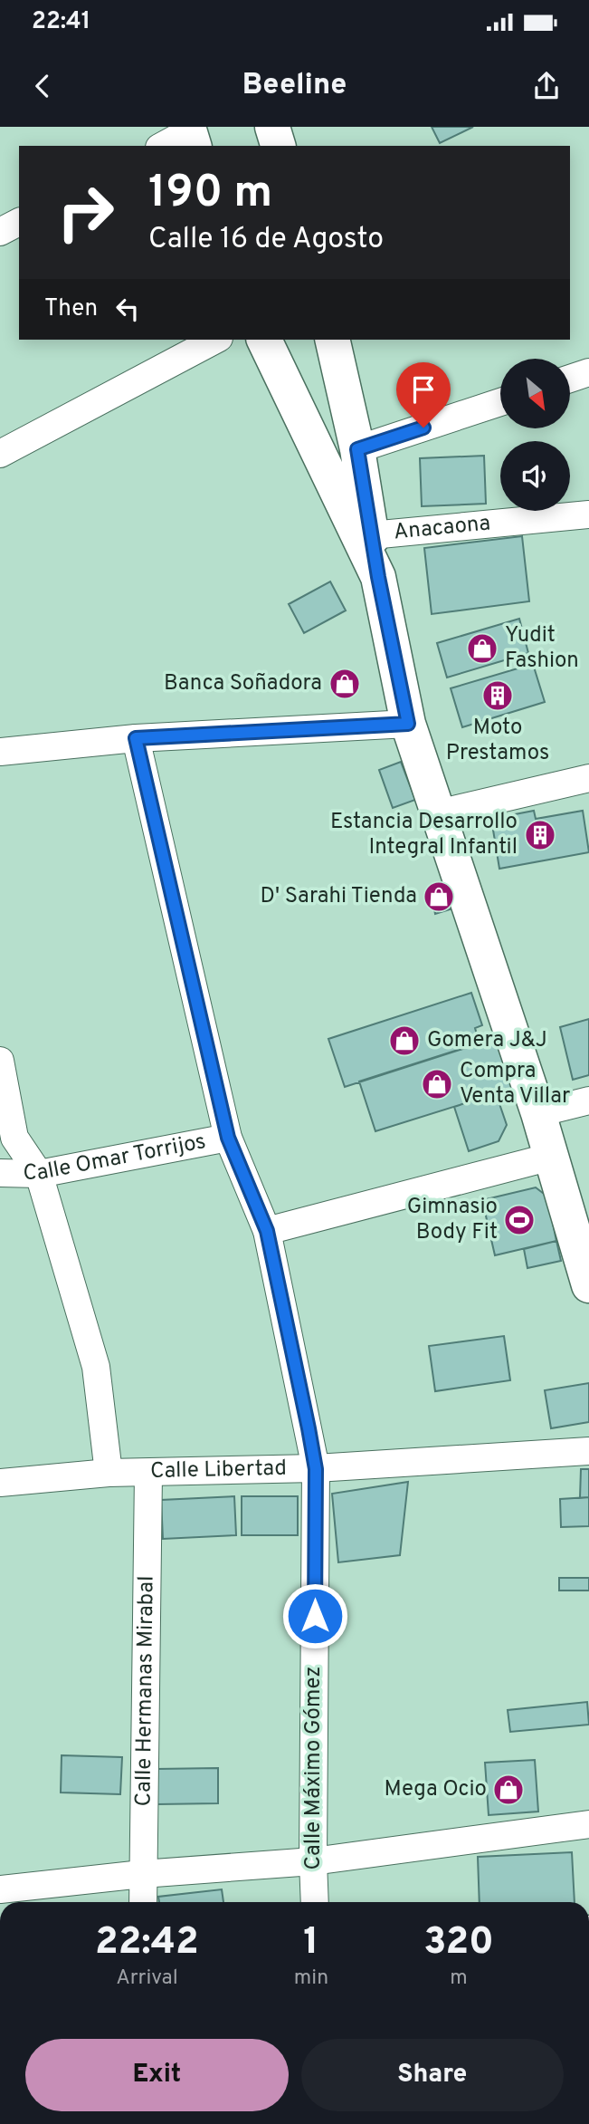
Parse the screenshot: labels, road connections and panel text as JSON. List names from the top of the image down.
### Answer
{
  "streets": {
    "street": [
      "Anacaona",
      "Calle Omar Torrijos",
      "Calle Libertad",
      "Calle Hermanas Mirabal",
      "Calle Máximo Gómez"
    ]
  },
  "crossings": [
    ["Calle Omar Torrijos", "Calle Máximo Gómez"],
    ["Calle Libertad", "Calle Hermanas Mirabal"],
    ["Calle Libertad", "Calle Máximo Gómez"]
  ],
  "places": {
    "shop": [
      "Yudit Fashion",
      "Banca Soñadora",
      "D' Sarahi Tienda",
      "Gomera J&J",
      "Compra Venta Villar",
      "Mega Ocio"
    ],
    "building": ["Moto Prestamos", "Estancia Desarrollo Integral Infantil"],
    "sports": ["Gimnasio Body Fit"]
  },
  "north": "bottom right",
  "page": {
    "status": "22:41",
    "header": "Beeline",
    "turn": ["190 m", "Calle 16 de Agosto"],
    "then": "Then",
    "eta": [
      "22:42",
      "Arrival",
      "1",
      "min",
      "320",
      "m"
    ],
    "buttons": ["Exit", "Share"]
  }
}
